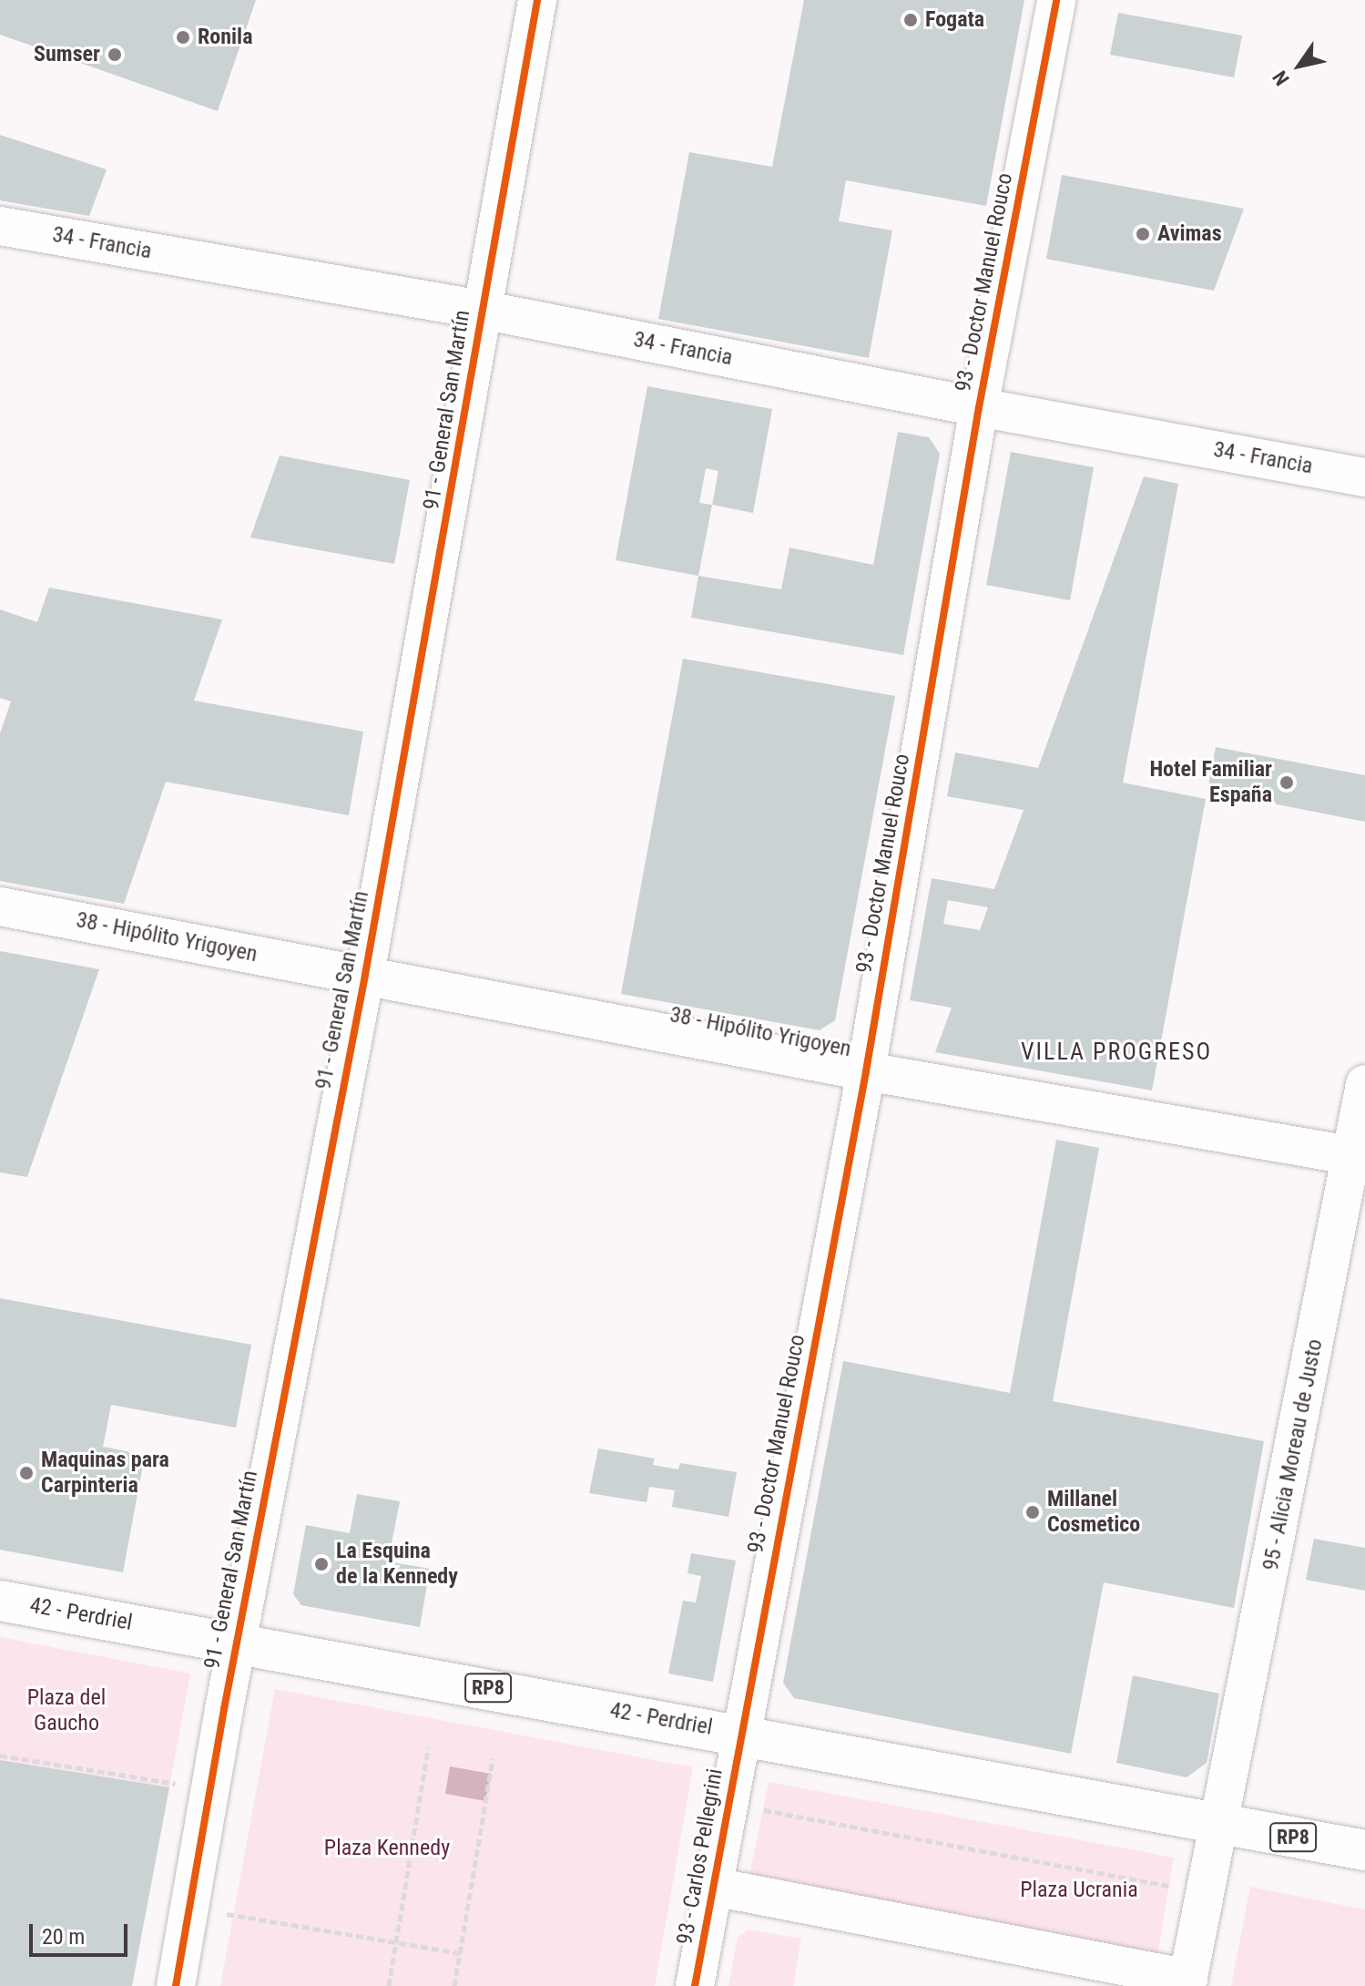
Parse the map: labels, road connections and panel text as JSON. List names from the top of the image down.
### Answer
{
  "streets": {
    "main road": ["42 - Perdriel", "RP8"],
    "street": [
      "34 - Francia",
      "93 - Doctor Manuel Rouco",
      "91 - General San Martín",
      "38 - Hipólito Yrigoyen",
      "95 - Alicia Moreau de Justo",
      "93 - Carlos Pellegrini"
    ]
  },
  "crossings": [
    ["34 - Francia", "93 - Doctor Manuel Rouco"],
    ["34 - Francia", "91 - General San Martín"],
    ["93 - Doctor Manuel Rouco", "38 - Hipólito Yrigoyen"],
    ["93 - Doctor Manuel Rouco", "42 - Perdriel"],
    ["93 - Doctor Manuel Rouco", "93 - Carlos Pellegrini"],
    ["91 - General San Martín", "38 - Hipólito Yrigoyen"],
    ["91 - General San Martín", "42 - Perdriel"],
    ["38 - Hipólito Yrigoyen", "95 - Alicia Moreau de Justo"],
    ["95 - Alicia Moreau de Justo", "42 - Perdriel"],
    ["42 - Perdriel", "93 - Carlos Pellegrini"]
  ],
  "districts": ["VILLA PROGRESO"],
  "parks": ["Plaza del Gaucho", "Plaza Kennedy", "Plaza Ucrania"],
  "places": [
    "Fogata",
    "Ronila",
    "Sumser",
    "Avimas",
    "Hotel Familiar España",
    "Maquinas para Carpinteria",
    "Millanel Cosmetico",
    "La Esquina de la Kennedy"
  ],
  "scale_bar": "20 m",
  "north": "bottom left"
}
